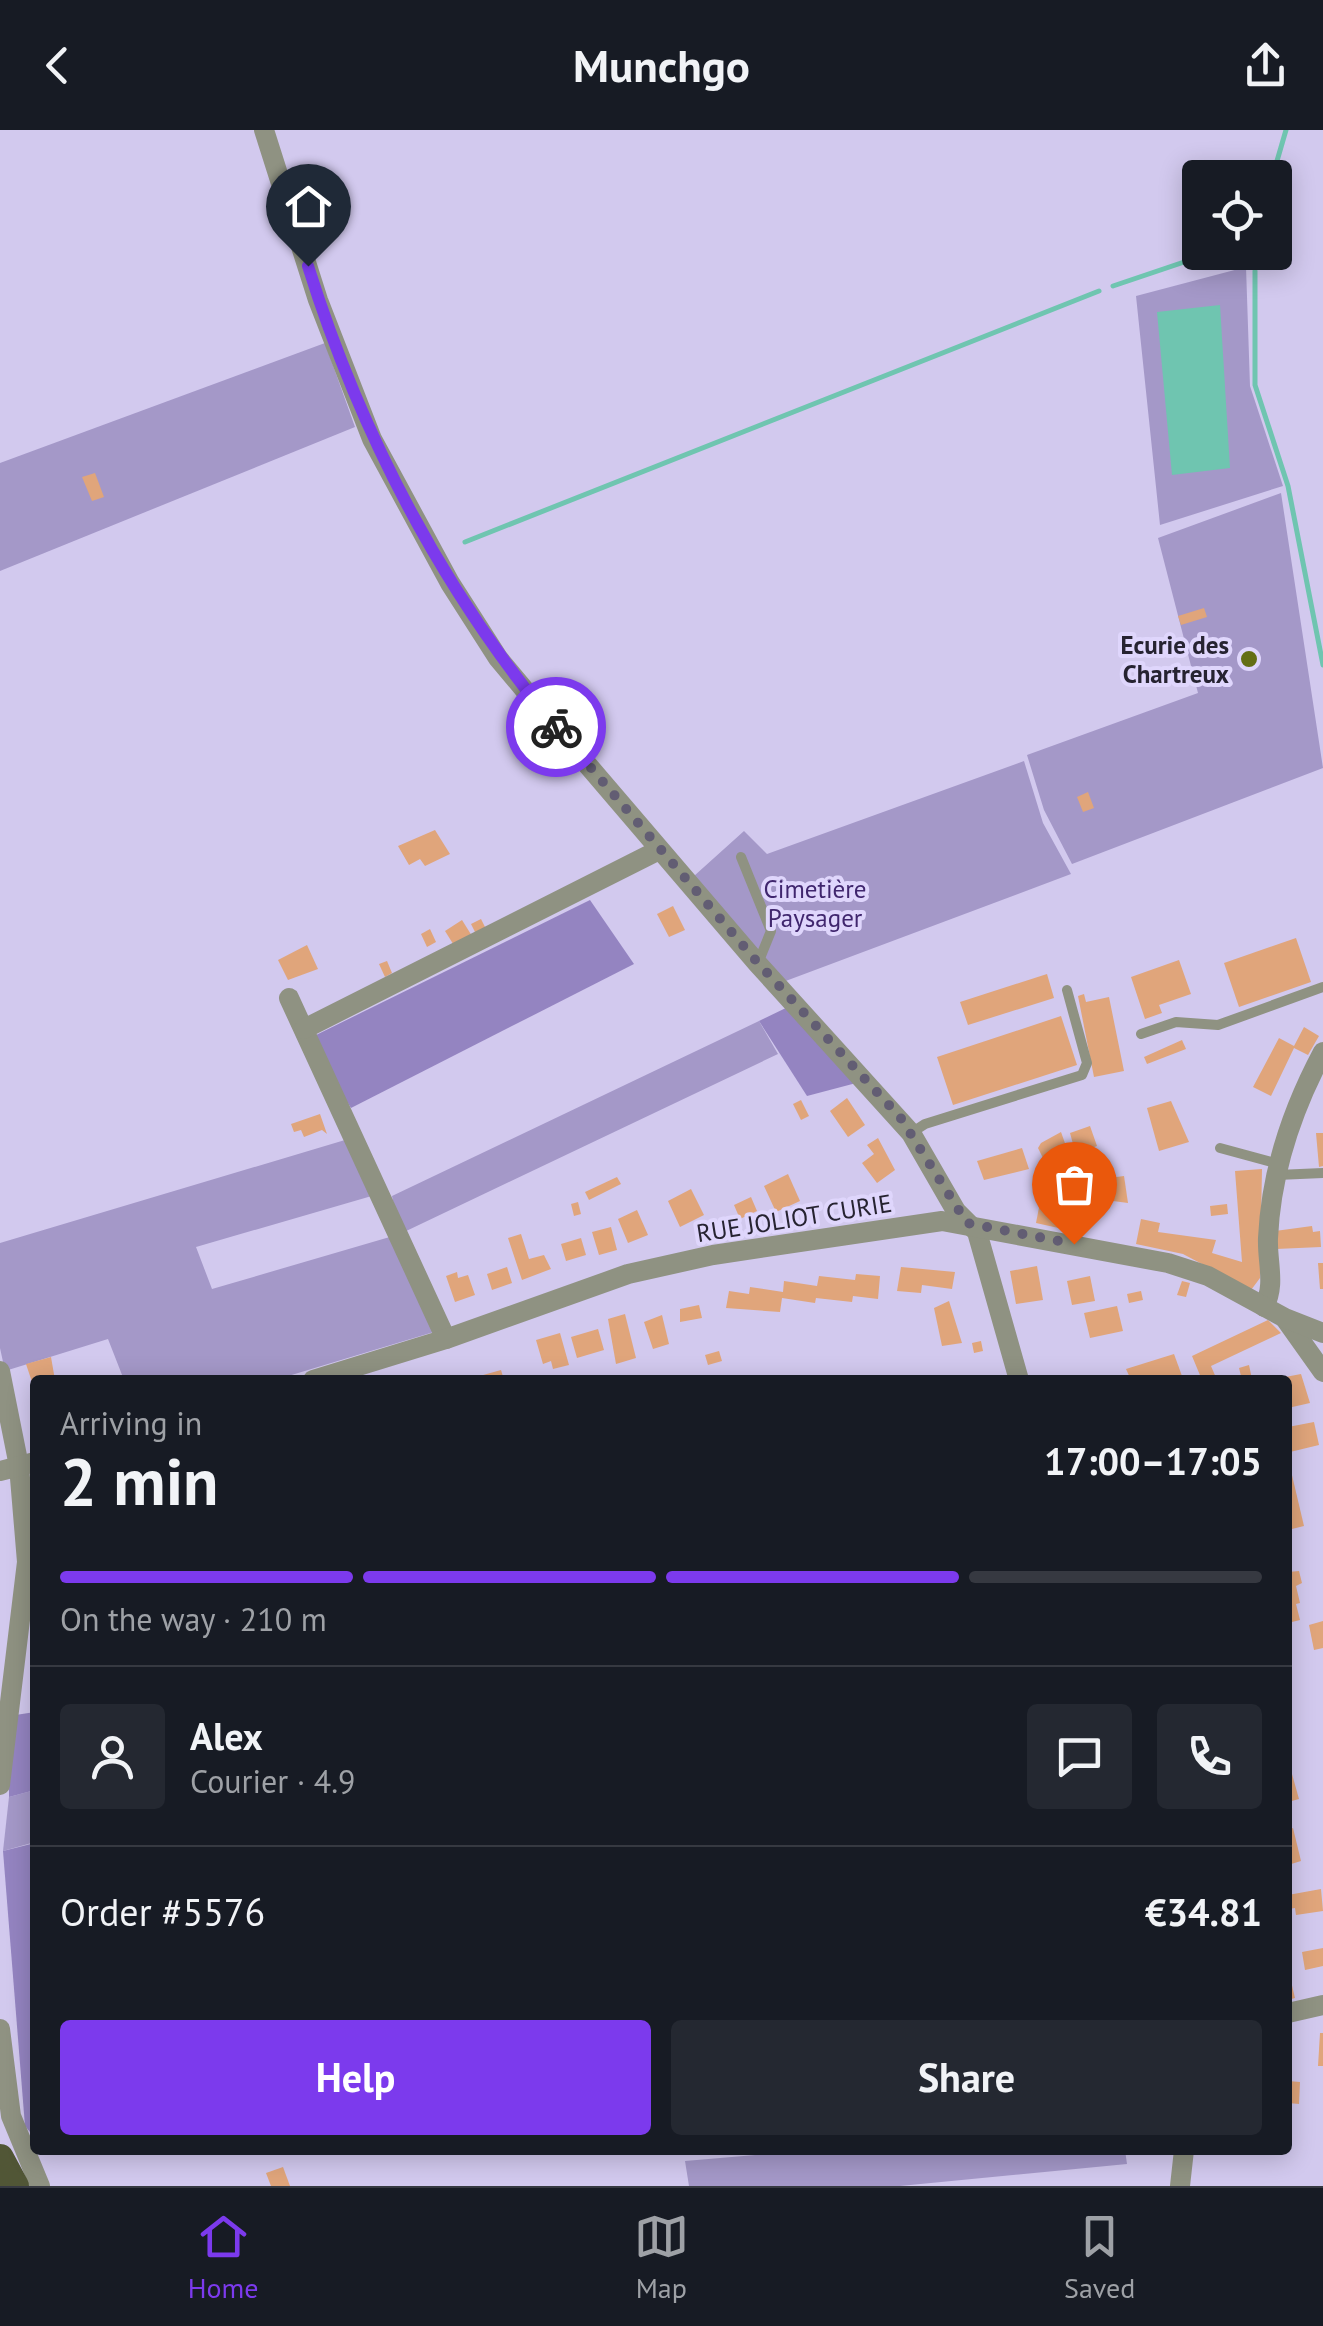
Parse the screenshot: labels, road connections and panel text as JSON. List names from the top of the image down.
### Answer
{
  "streets": {
    "street": ["RUE JOLIOT CURIE"]
  },
  "parks": ["Cimetière Paysager"],
  "places": ["Ecurie des Chartreux"],
  "page": {
    "header": "Munchgo",
    "heading": ["2 min", "Arriving in", "17:00–17:05"],
    "panel": [
      "Alex",
      "Courier · 4.9",
      "Order #5576",
      "€34.81"
    ],
    "bar": "On the way · 210 m",
    "buttons": ["Help", "Share"],
    "tabs": ["Home", "Map", "Saved"]
  }
}
